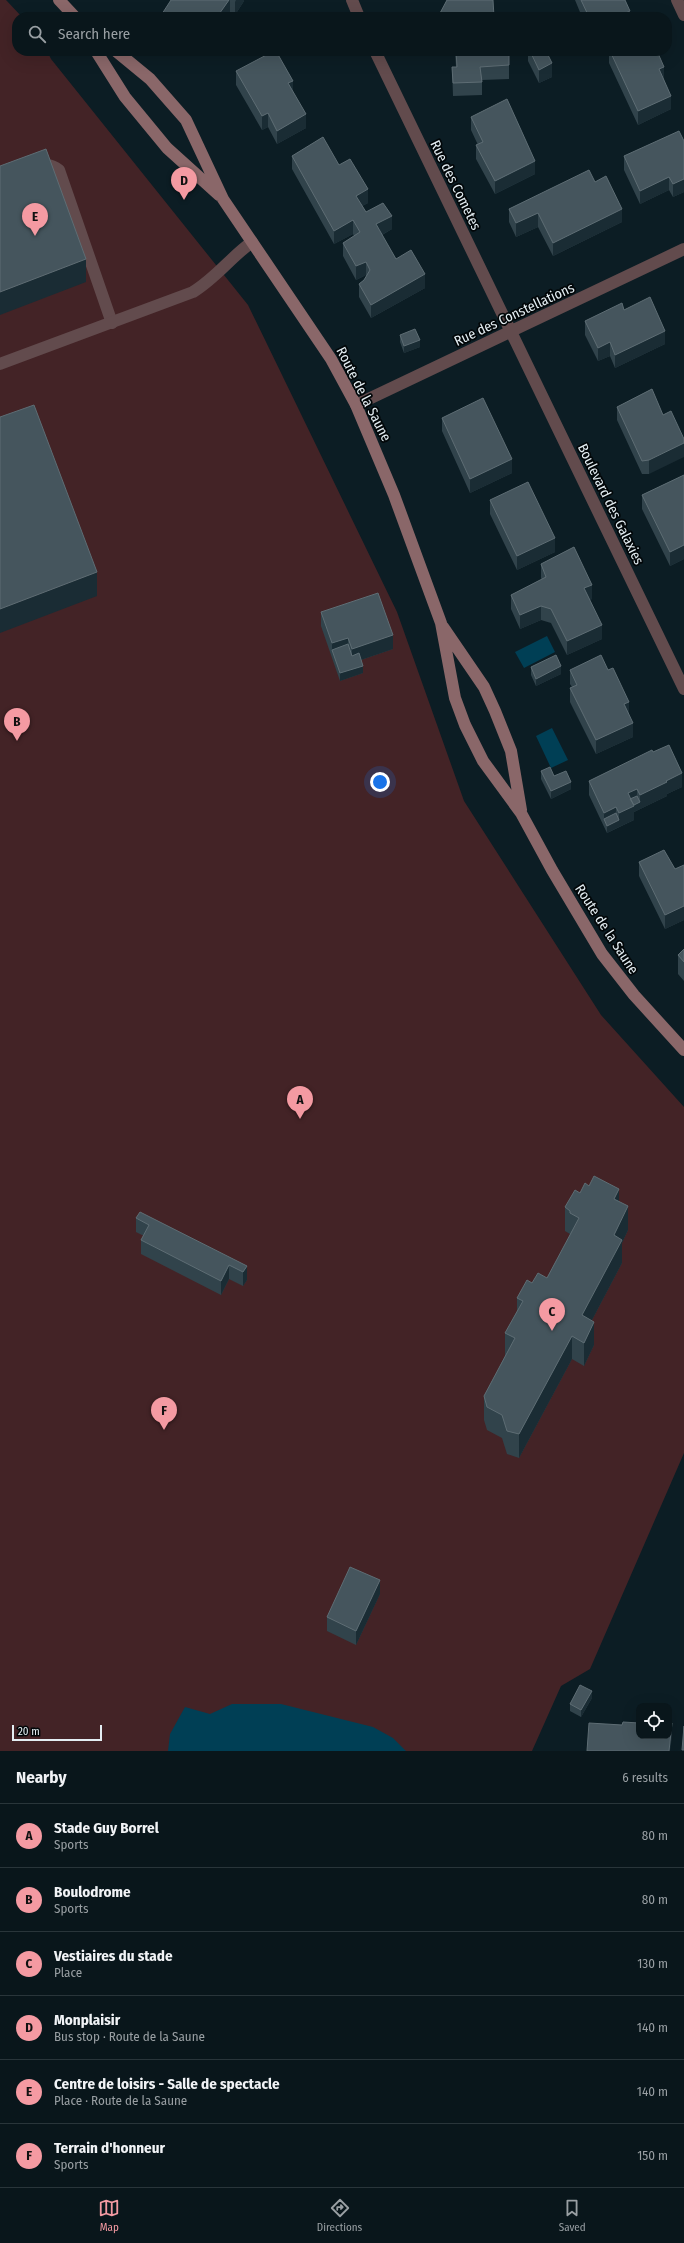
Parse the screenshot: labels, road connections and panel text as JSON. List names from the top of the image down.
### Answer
{
  "streets": {
    "street": [
      "Rue des Cometes",
      "Rue des Constellations",
      "Route de la Saune",
      "Boulevard des Galaxies"
    ]
  },
  "crossings": [
    ["Rue des Cometes", "Rue des Constellations"],
    ["Rue des Cometes", "Boulevard des Galaxies"],
    ["Rue des Constellations", "Route de la Saune"],
    ["Rue des Constellations", "Boulevard des Galaxies"]
  ],
  "scale_bar": "20 m",
  "page": {
    "search": "Search here",
    "pins": [
      "D",
      "E",
      "B",
      "A",
      "C",
      "F"
    ],
    "scale": "20 m",
    "heading": ["Nearby", "6 results"],
    "list": [
      {
        "mark": "A",
        "name": "Stade Guy Borrel",
        "note": "Sports",
        "value": "80 m"
      },
      {
        "mark": "B",
        "name": "Boulodrome",
        "note": "Sports",
        "value": "80 m"
      },
      {
        "mark": "C",
        "name": "Vestiaires du stade",
        "note": "Place",
        "value": "130 m"
      },
      {
        "mark": "D",
        "name": "Monplaisir",
        "note": "Bus stop · Route de la Saune",
        "value": "140 m"
      },
      {
        "mark": "E",
        "name": "Centre de loisirs - Salle de spectacle",
        "note": "Place · Route de la Saune",
        "value": "140 m"
      },
      {
        "mark": "F",
        "name": "Terrain d'honneur",
        "note": "Sports",
        "value": "150 m"
      }
    ],
    "nav": ["Map", "Directions", "Saved"]
  }
}
